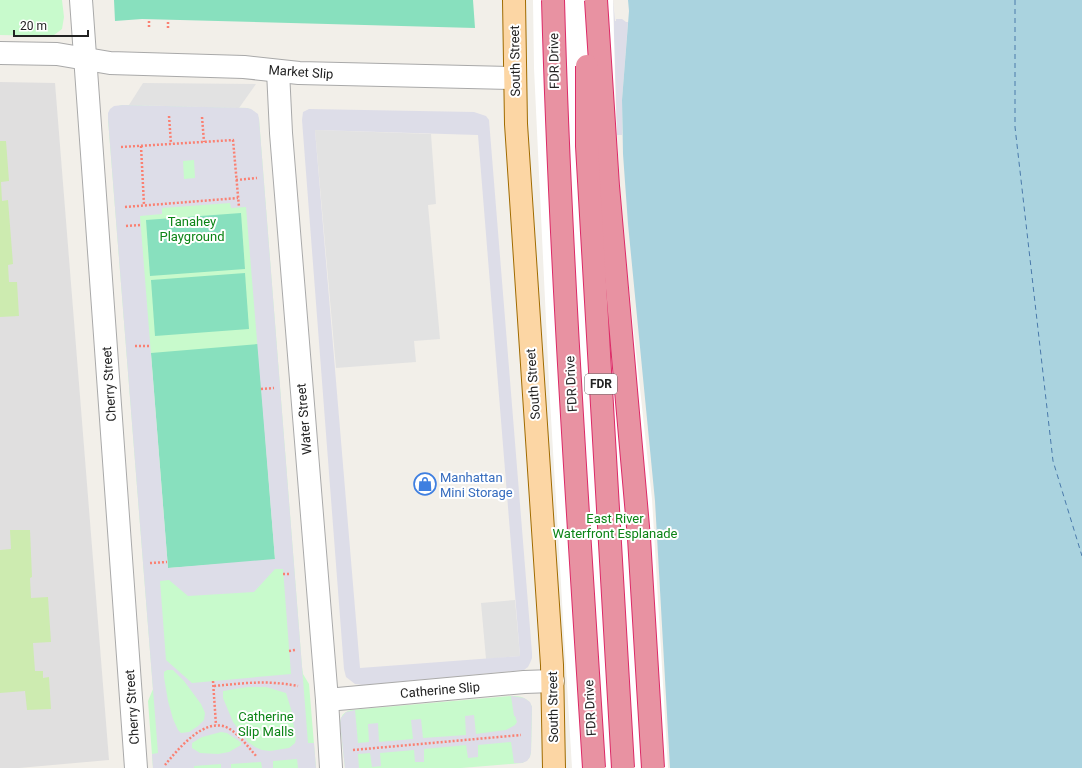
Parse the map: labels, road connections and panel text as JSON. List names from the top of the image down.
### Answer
{
  "streets": {
    "highway": ["FDR Drive", "FDR"],
    "main road": ["South Street"],
    "street": [
      "Market Slip",
      "Cherry Street",
      "Water Street",
      "Catherine Slip"
    ]
  },
  "crossings": [
    ["South Street", "Market Slip"],
    ["South Street", "Catherine Slip"],
    ["Market Slip", "Cherry Street"],
    ["Market Slip", "Water Street"],
    ["Water Street", "Catherine Slip"]
  ],
  "parks": ["Tanahey Playground", "East River Waterfront Esplanade", "Catherine Slip Malls"],
  "places": {
    "shop": ["Manhattan Mini Storage"]
  },
  "scale_bar": "20 m"
}
